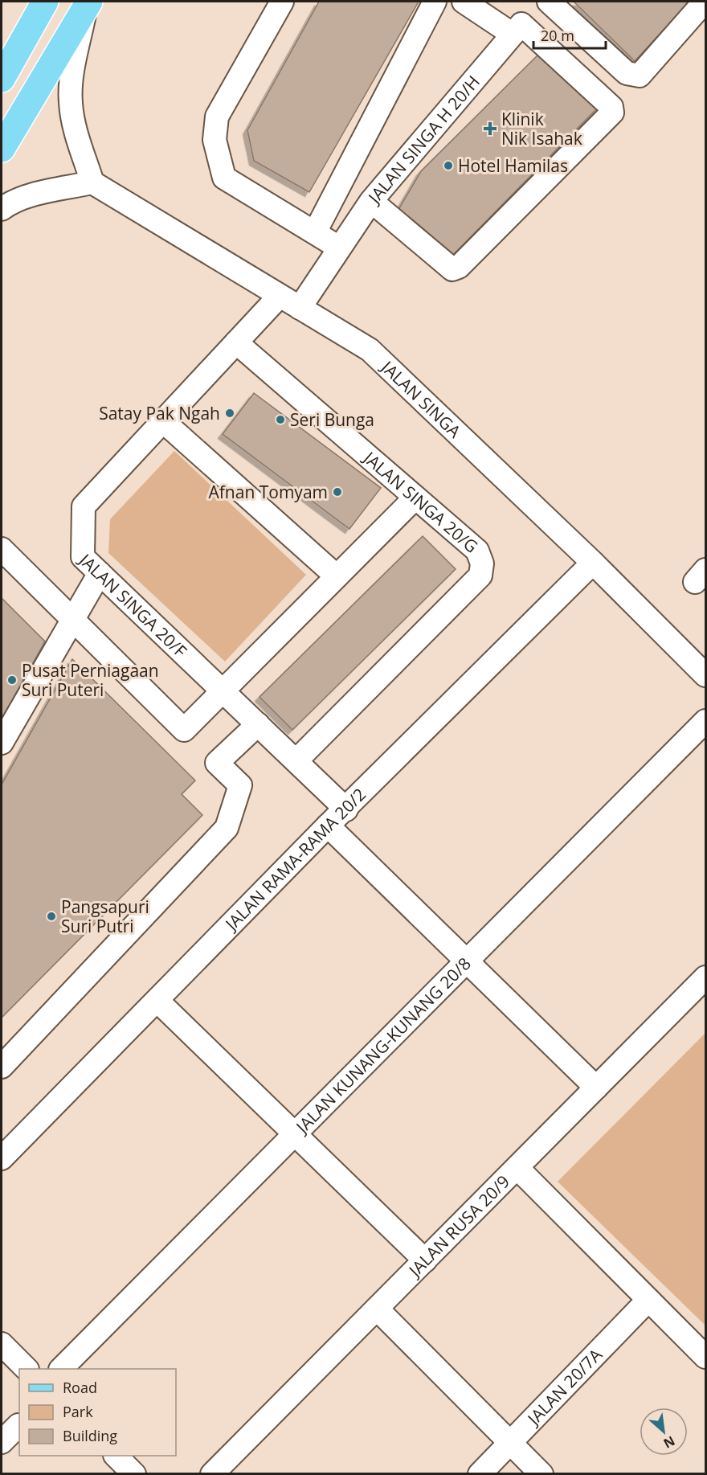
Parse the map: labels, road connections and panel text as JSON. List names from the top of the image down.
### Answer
{
  "streets": {
    "street": [
      "JALAN SINGA H 20/H",
      "JALAN SINGA",
      "JALAN SINGA 20/G",
      "JALAN SINGA 20/F",
      "JALAN RAMA-RAMA 20/2",
      "JALAN KUNANG-KUNANG 20/8",
      "JALAN RUSA 20/9",
      "JALAN 20/7A"
    ]
  },
  "crossings": [
    ["JALAN SINGA H 20/H", "JALAN SINGA"],
    ["JALAN SINGA", "JALAN SINGA 20/F"],
    ["JALAN SINGA", "JALAN RAMA-RAMA 20/2"],
    ["JALAN SINGA 20/G", "JALAN SINGA 20/F"],
    ["JALAN SINGA 20/F", "JALAN RAMA-RAMA 20/2"]
  ],
  "places": {
    "health": ["Klinik Nik Isahak"],
    "other": [
      "Hotel Hamilas",
      "Satay Pak Ngah",
      "Seri Bunga",
      "Afnan Tomyam",
      "Pusat Perniagaan Suri Puteri",
      "Pangsapuri Suri Putri"
    ]
  },
  "legend": ["Road", "Park", "Building"],
  "scale_bar": "20 m",
  "north": "bottom right"
}
